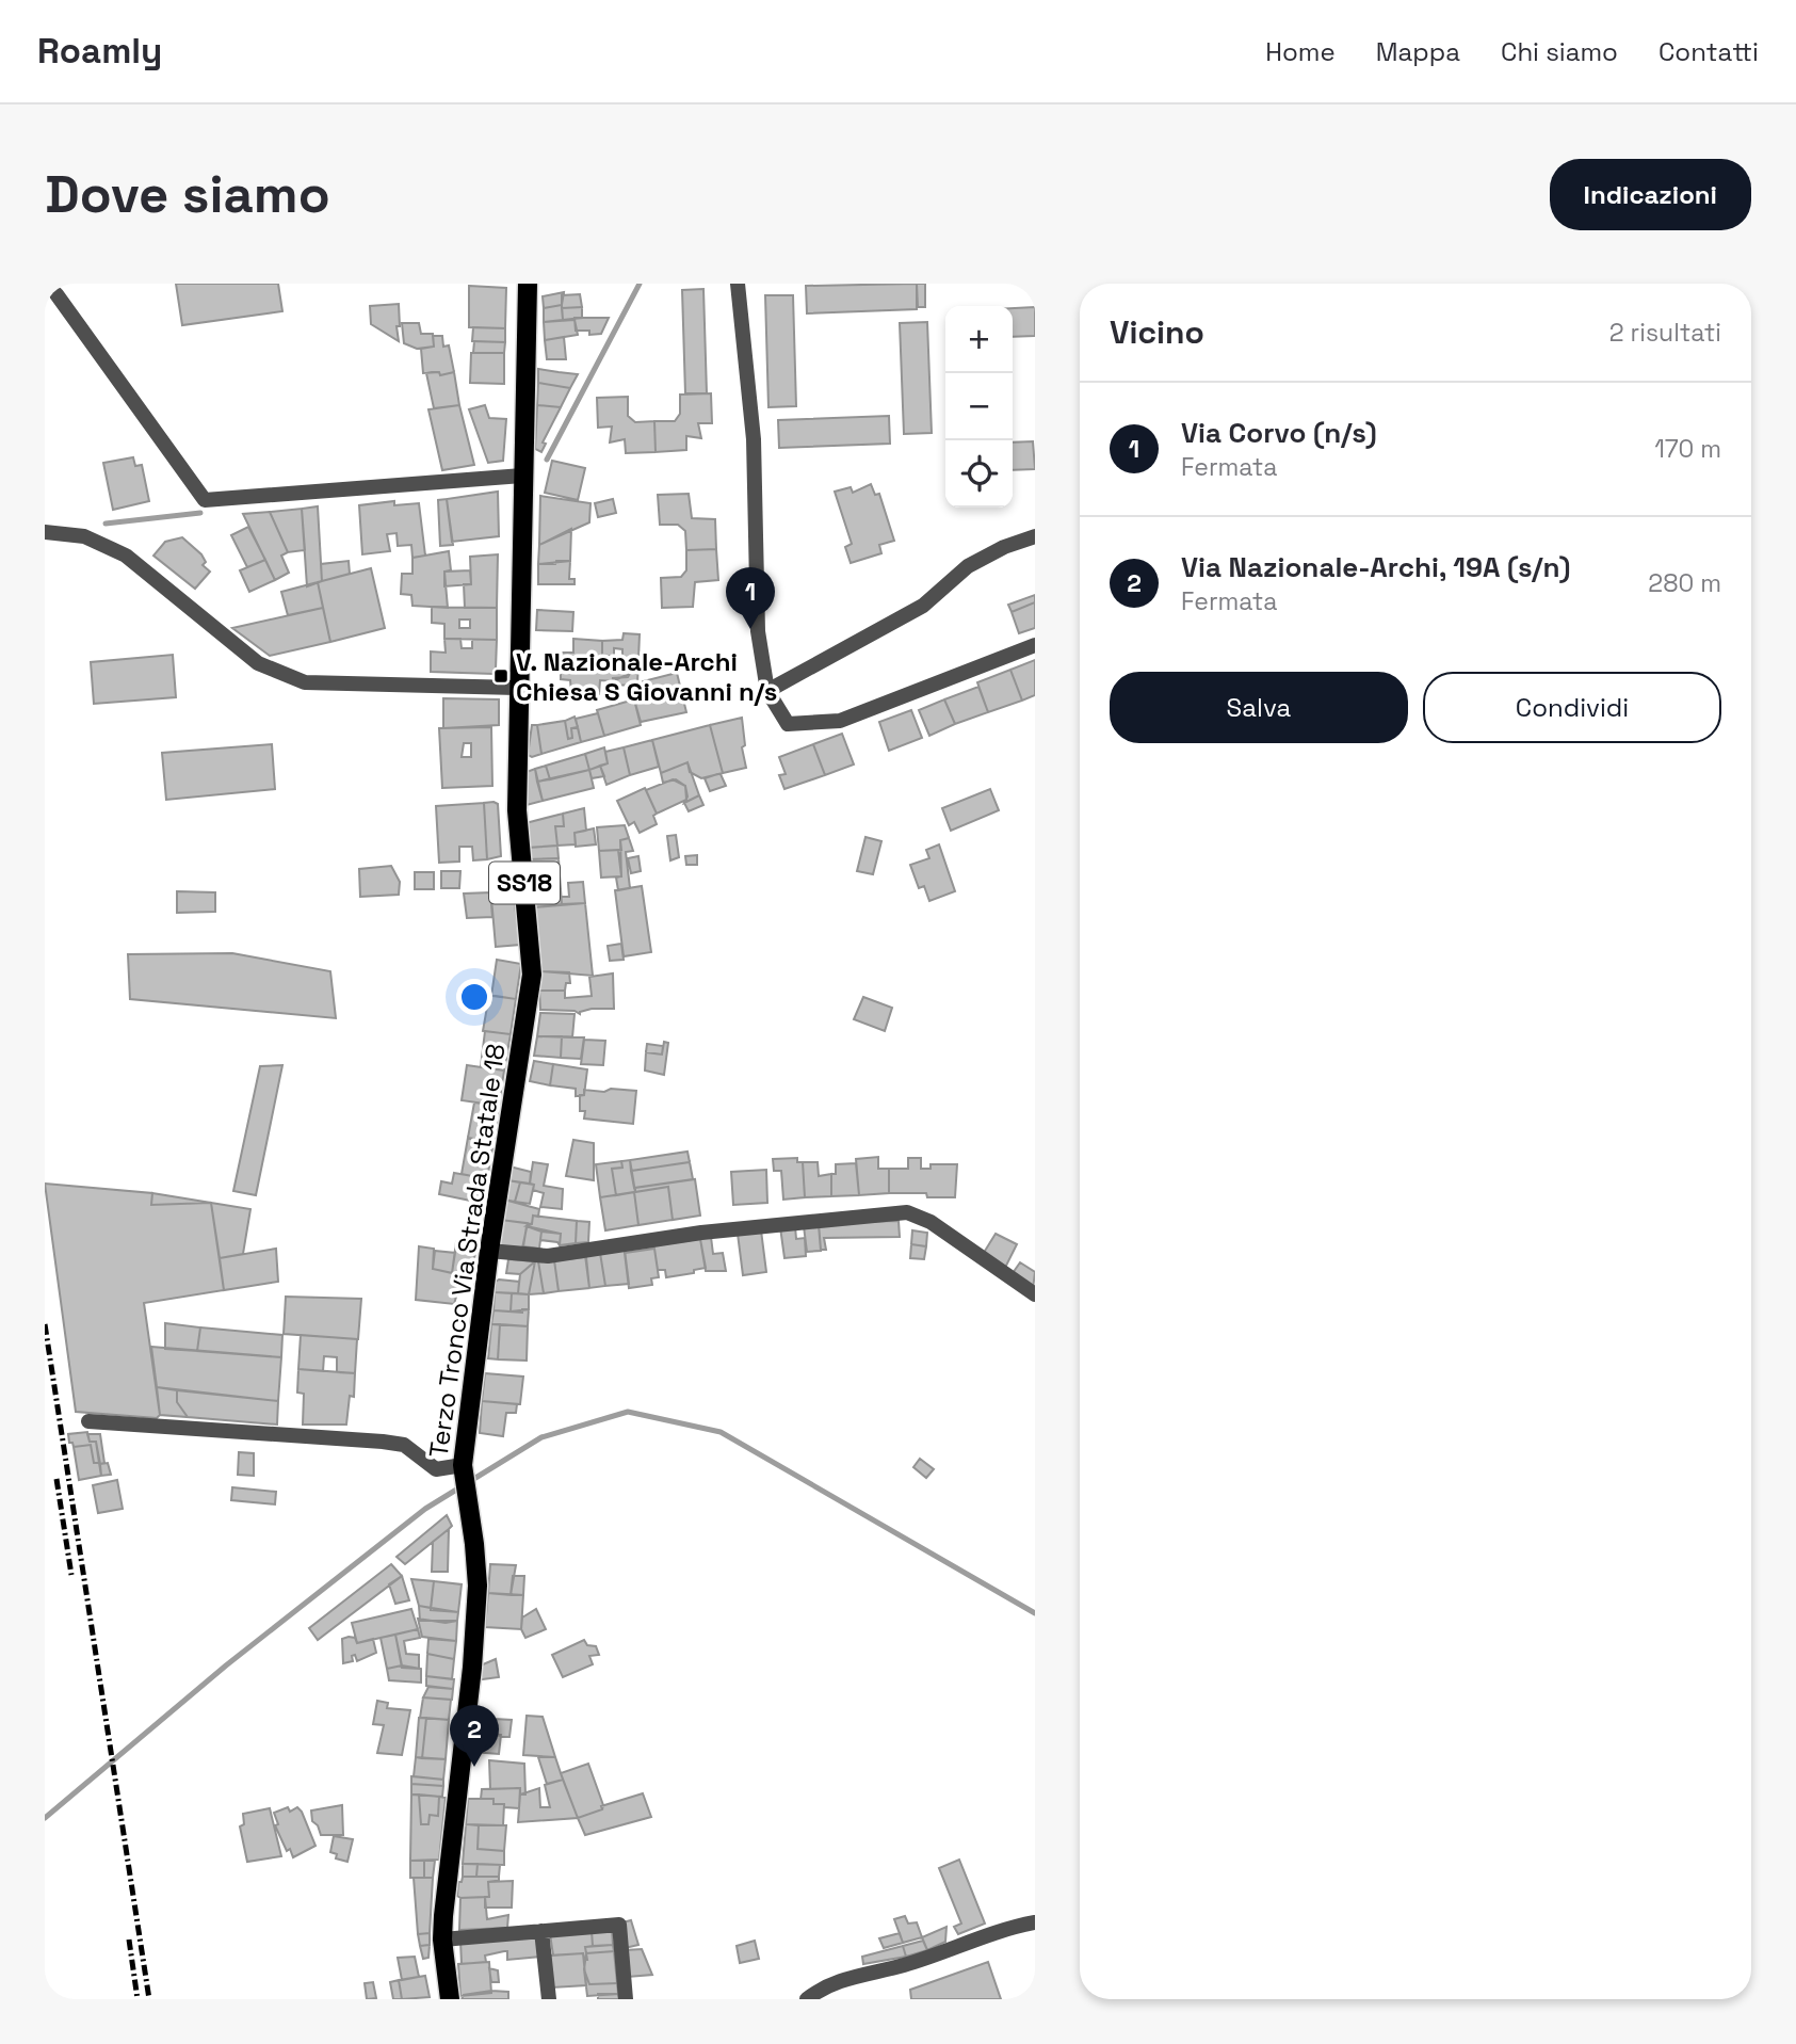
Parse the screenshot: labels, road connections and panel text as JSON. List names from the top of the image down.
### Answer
{
  "streets": {
    "main road": ["SS18", "Terzo Tronco Via Strada Statale 18"]
  },
  "places": {
    "transit": ["V. Nazionale-Archi Chiesa S Giovanni n/s"]
  },
  "page": {
    "header": "Roamly",
    "nav": [
      "Home",
      "Mappa",
      "Chi siamo",
      "Contatti"
    ],
    "buttons": [
      "Indicazioni",
      ["Salva", "Condividi"]
    ],
    "title": "Dove siamo",
    "heading": ["Vicino", "2 risultati"],
    "map_buttons": ["+", "−"],
    "list": [
      {
        "mark": "1",
        "name": "Via Corvo (n/s)",
        "note": "Fermata",
        "value": "170 m"
      },
      {
        "mark": "2",
        "name": "Via Nazionale-Archi, 19A (s/n)",
        "note": "Fermata",
        "value": "280 m"
      }
    ],
    "pins": ["1", "2"]
  }
}
